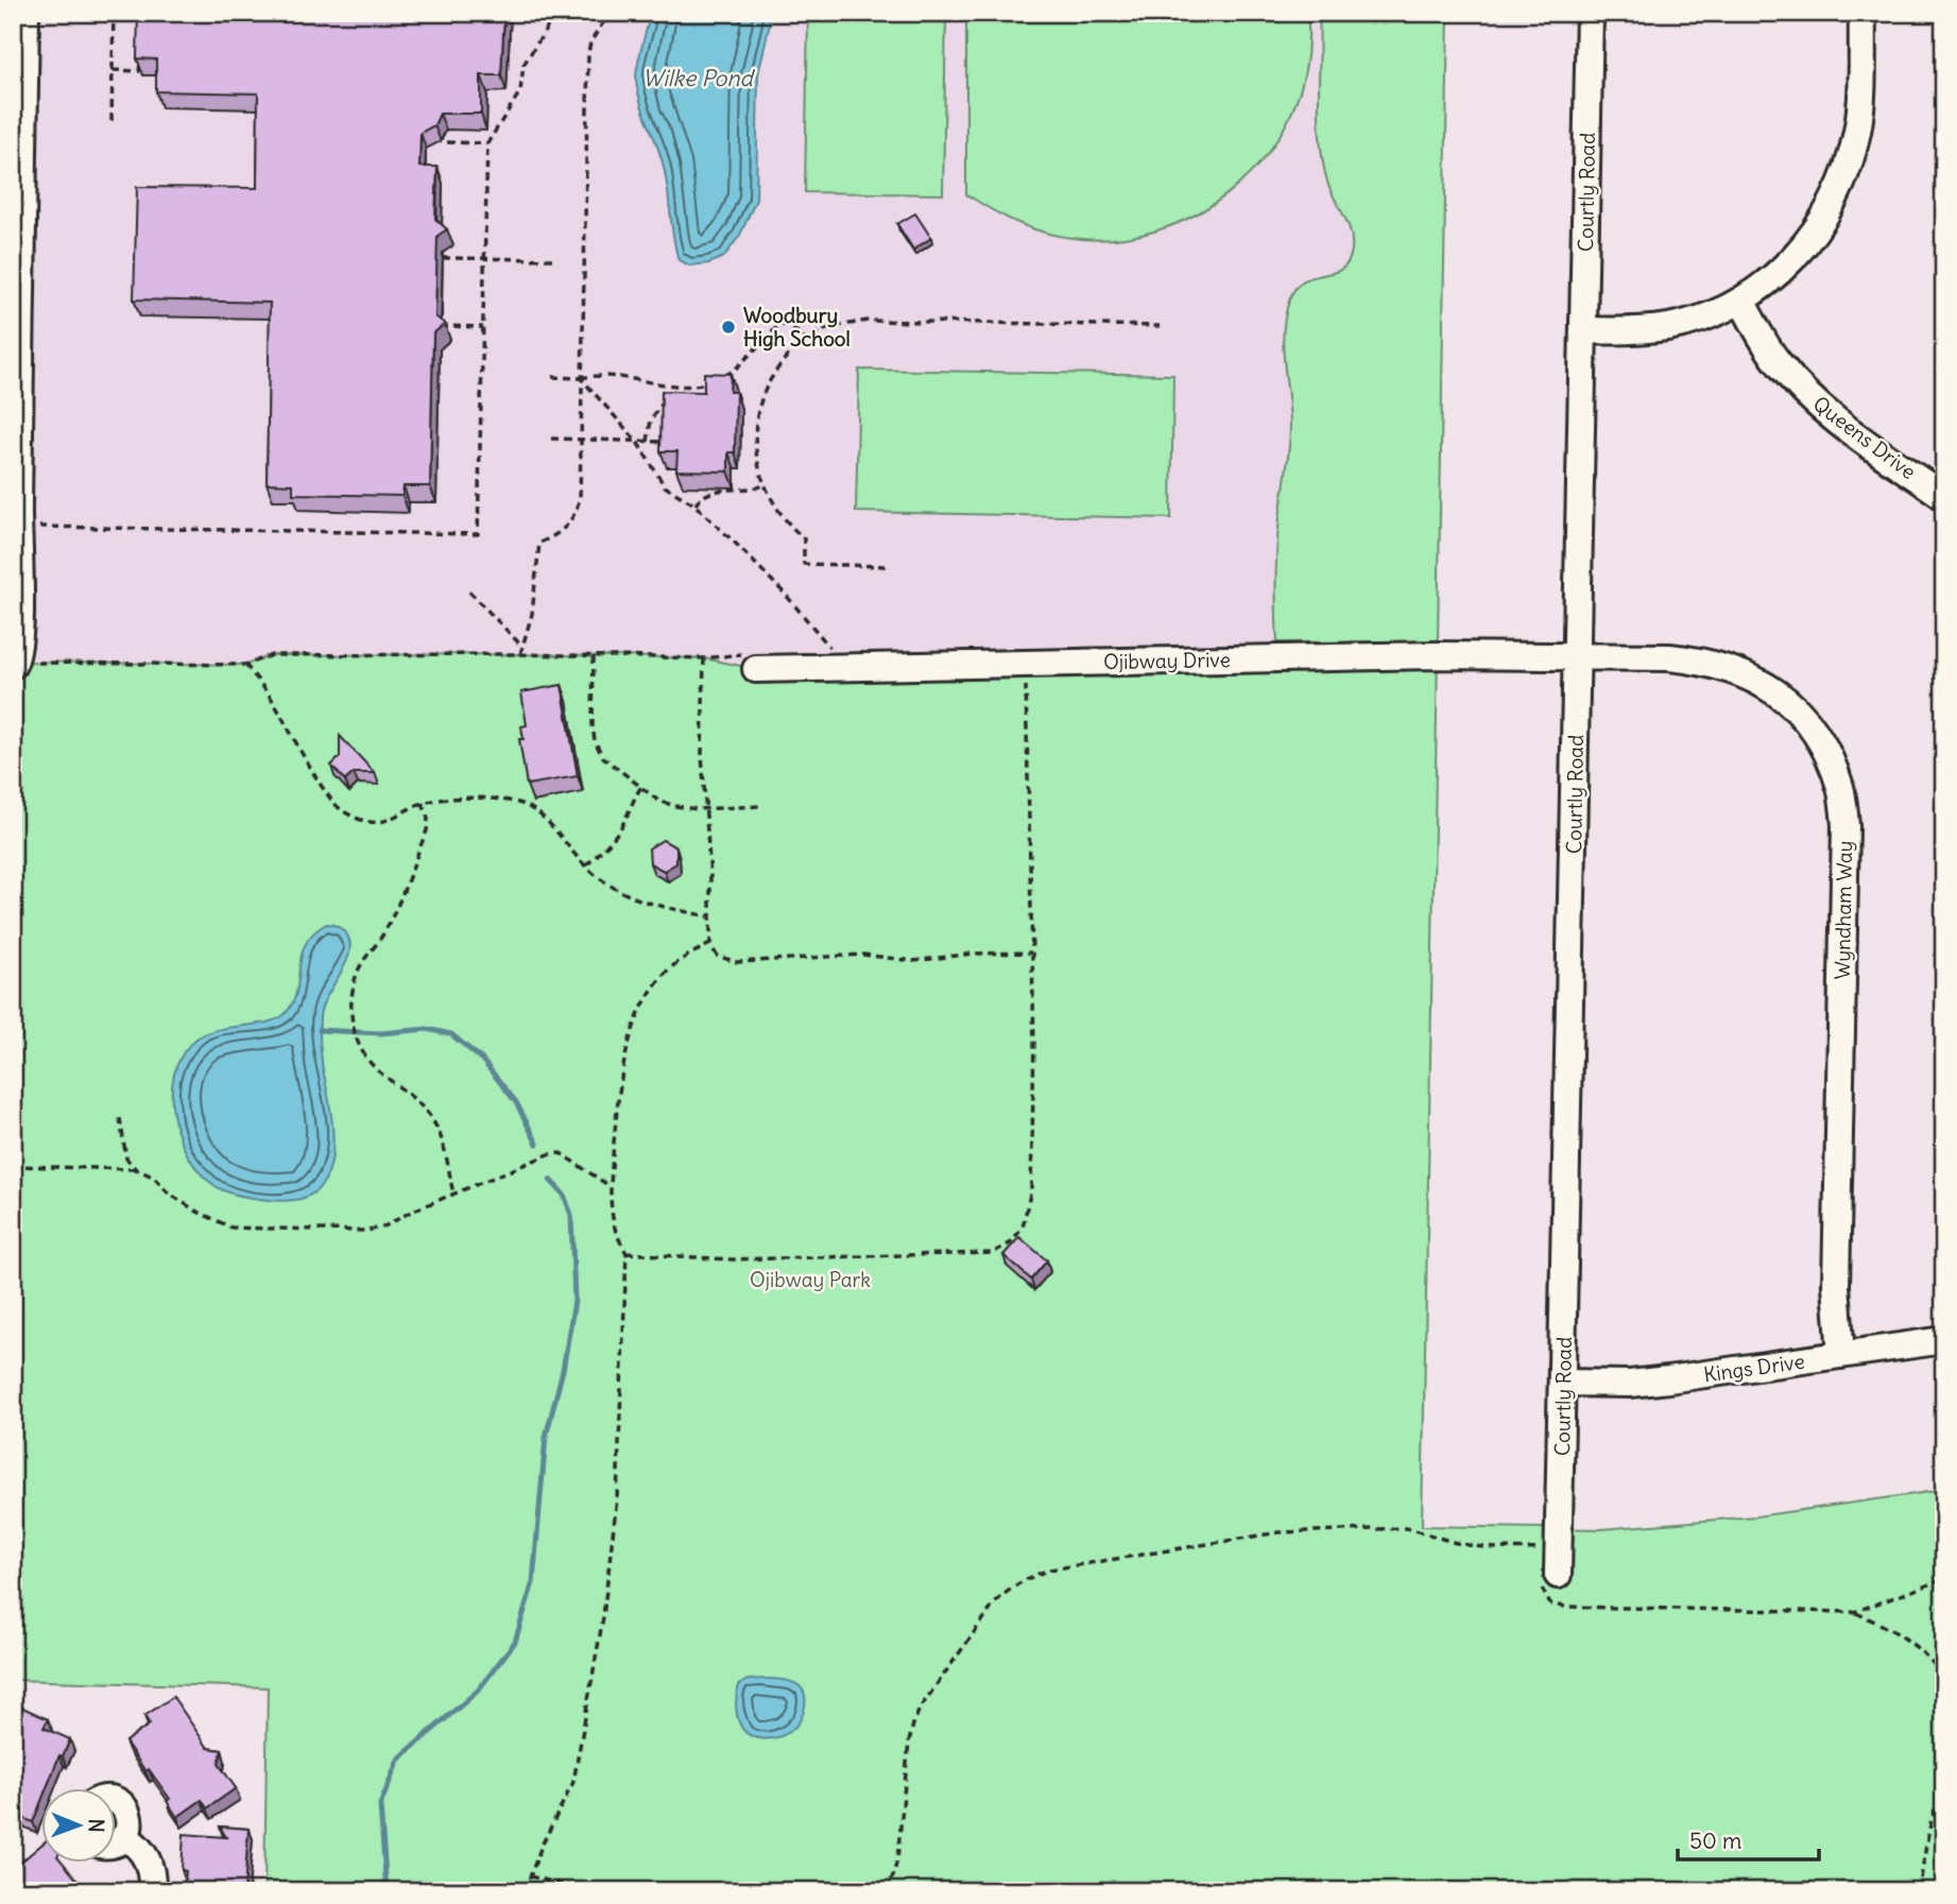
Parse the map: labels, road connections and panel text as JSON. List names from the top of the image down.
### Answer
{
  "streets": {
    "street": [
      "Courtly Road",
      "Queens Drive",
      "Ojibway Drive",
      "Wyndham Way",
      "Kings Drive"
    ]
  },
  "crossings": [
    ["Courtly Road", "Ojibway Drive"],
    ["Courtly Road", "Wyndham Way"],
    ["Courtly Road", "Kings Drive"],
    ["Ojibway Drive", "Wyndham Way"],
    ["Wyndham Way", "Kings Drive"]
  ],
  "water": ["Wilke Pond"],
  "parks": ["Ojibway Park"],
  "places": ["Woodbury High School"],
  "scale_bar": "50 m",
  "north": "right"
}
